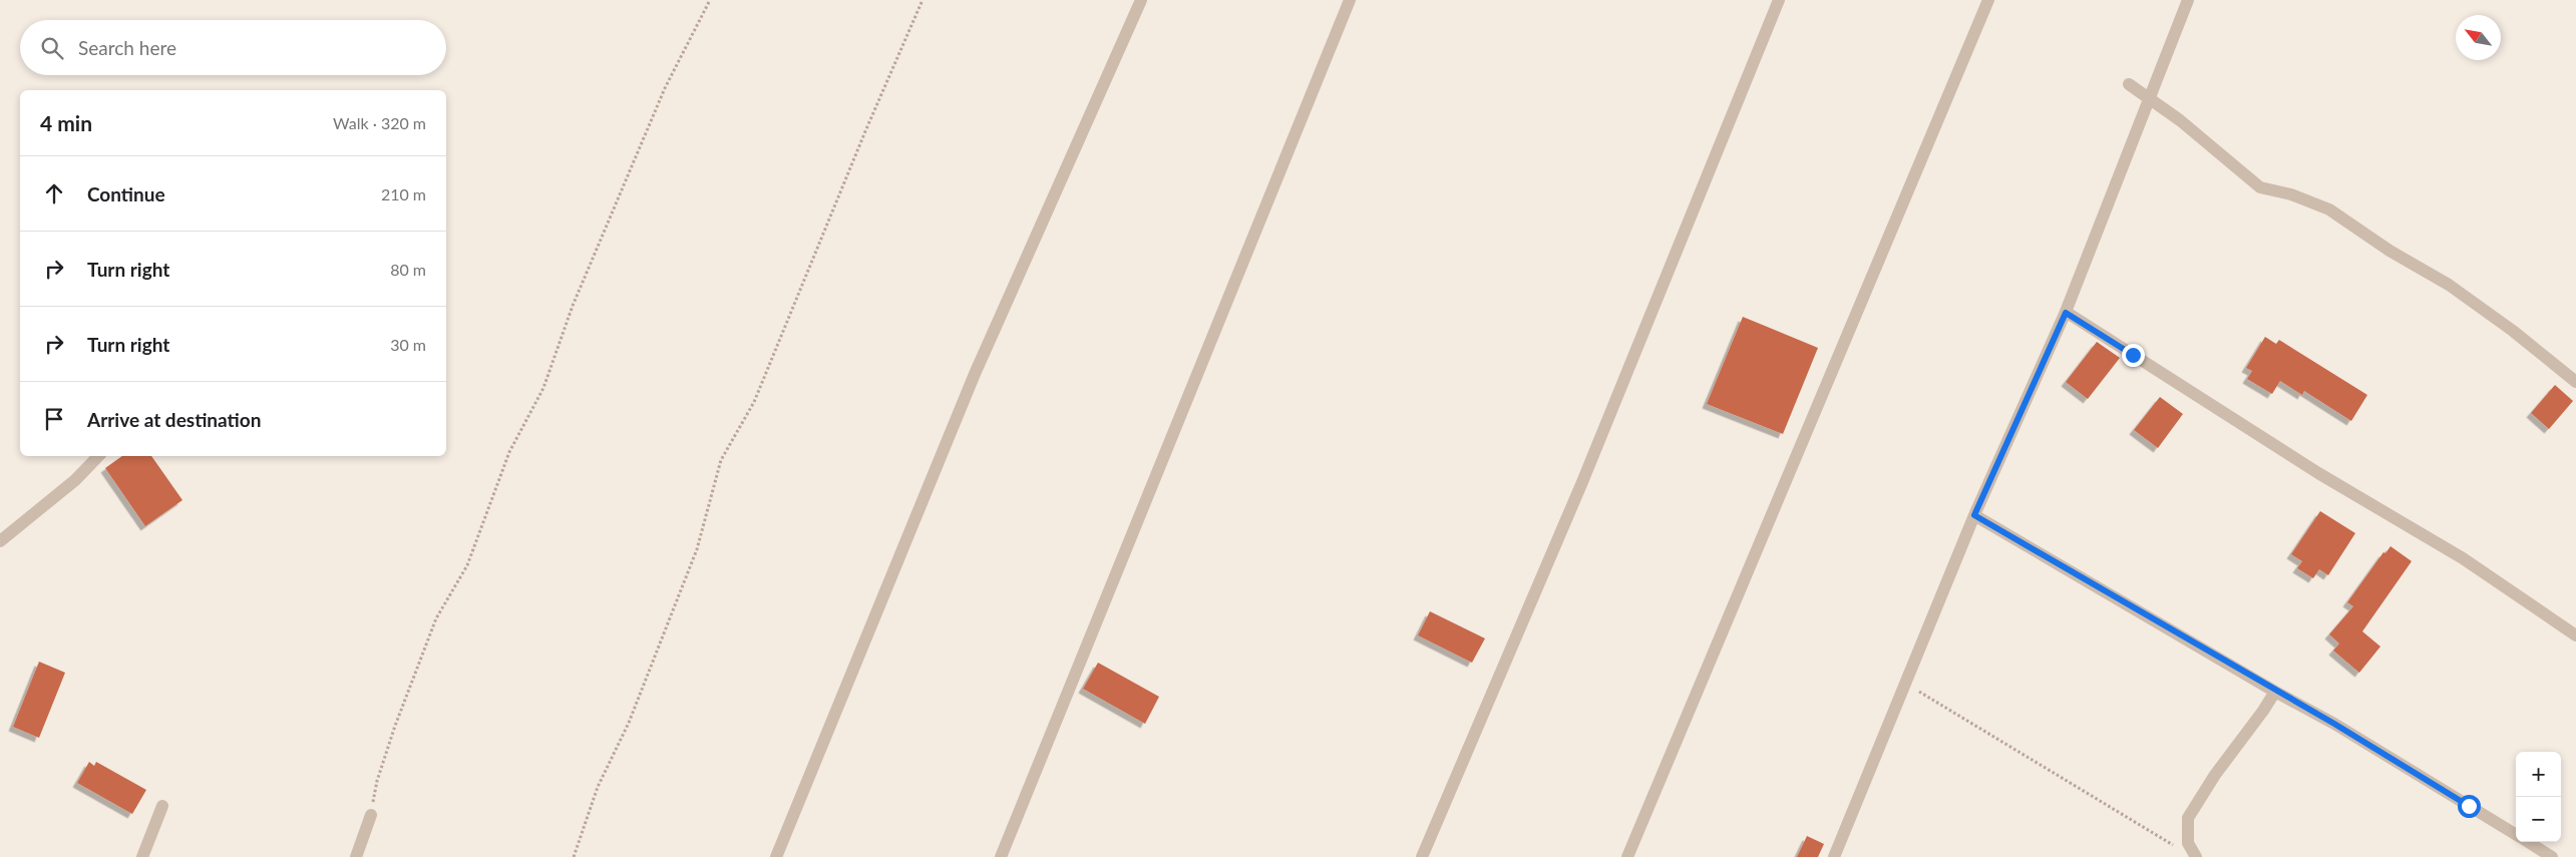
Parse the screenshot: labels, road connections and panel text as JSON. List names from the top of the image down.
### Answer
{
  "north": "top left",
  "page": {
    "search": "Search here",
    "heading": ["4 min", "Walk · 320 m"],
    "list": [
      ["Continue", "210 m"],
      ["Turn right", "80 m"],
      ["Turn right", "30 m"],
      "Arrive at destination"
    ],
    "map_buttons": ["+", "−"]
  }
}
